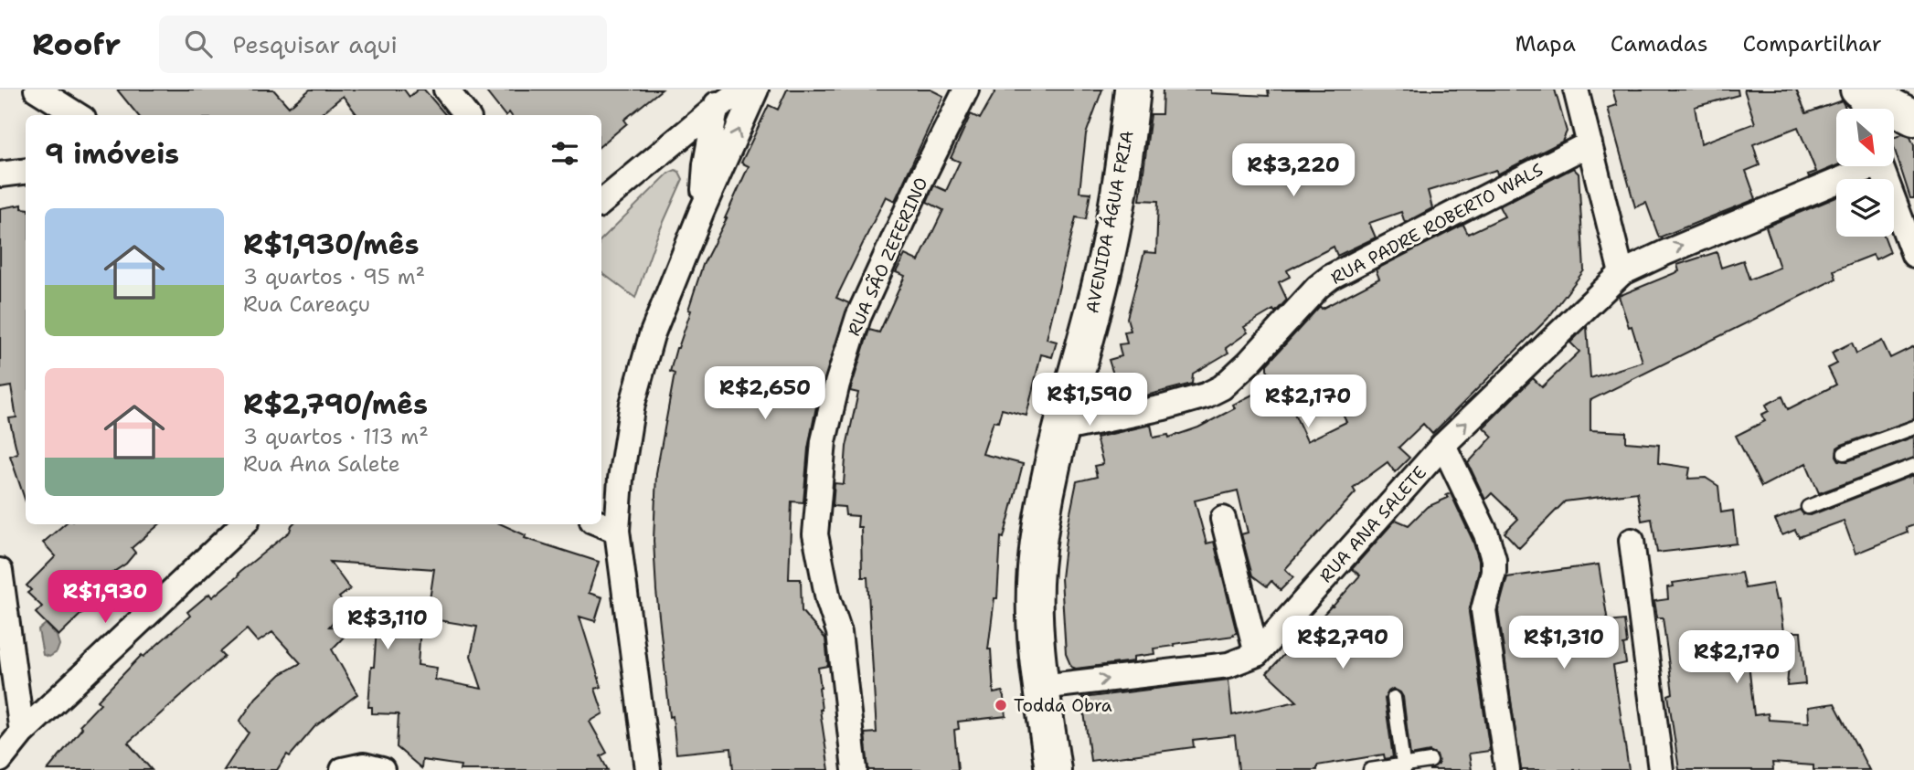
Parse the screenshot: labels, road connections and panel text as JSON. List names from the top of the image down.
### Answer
{
  "streets": {
    "main road": ["AVENIDA ÁGUA FRIA"],
    "street": ["RUA PADRE ROBERTO WALS", "RUA SÃO ZEFERINO", "RUA ANA SALETE"]
  },
  "crossings": [
    ["AVENIDA ÁGUA FRIA", "RUA PADRE ROBERTO WALS"],
    ["AVENIDA ÁGUA FRIA", "RUA ANA SALETE"]
  ],
  "one_way": ["RUA ANA SALETE"],
  "places": ["Todda Obra"],
  "north": "bottom right",
  "page": {
    "header": "Roofr",
    "search": "Pesquisar aqui",
    "nav": ["Mapa", "Camadas", "Compartilhar"],
    "heading": "9 imóveis",
    "price": [
      "R$3,220",
      "R$2,650",
      "R$1,590",
      "R$2,170",
      "R$1,930",
      "R$3,110",
      "R$2,790",
      "R$1,310",
      "R$2,170"
    ],
    "list": [
      {
        "name": "R$1,930/mês",
        "note": "3 quartos · 95 m² · Rua Careaçu"
      },
      {
        "name": "R$2,790/mês",
        "note": "3 quartos · 113 m² · Rua Ana Salete"
      }
    ]
  }
}
